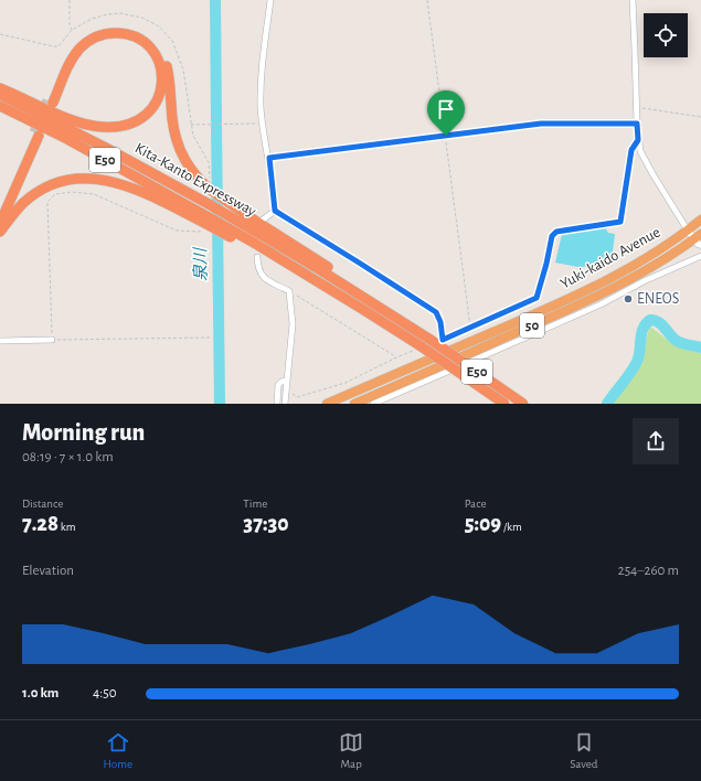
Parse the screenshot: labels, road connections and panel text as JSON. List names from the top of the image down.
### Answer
{
  "streets": {
    "highway": [
      "E50",
      "Kita-Kanto Expressway",
      "Yuki-kaido Avenue",
      "50"
    ]
  },
  "crossings": [
    ["Yuki-kaido Avenue", "50"]
  ],
  "water": ["泉川"],
  "places": ["ENEOS"],
  "page": {
    "heading": ["Morning run", "08:19 · 7 × 1.0 km"],
    "stats": [
      ["Distance", "7.28 km"],
      ["Time", "37:30"],
      ["Pace", "5:09 /km"]
    ],
    "chart": ["Elevation", "254–260 m"],
    "list": [
      {
        "name": "1.0 km",
        "note": "4:50"
      }
    ],
    "tabs": ["Home", "Map", "Saved"]
  }
}
